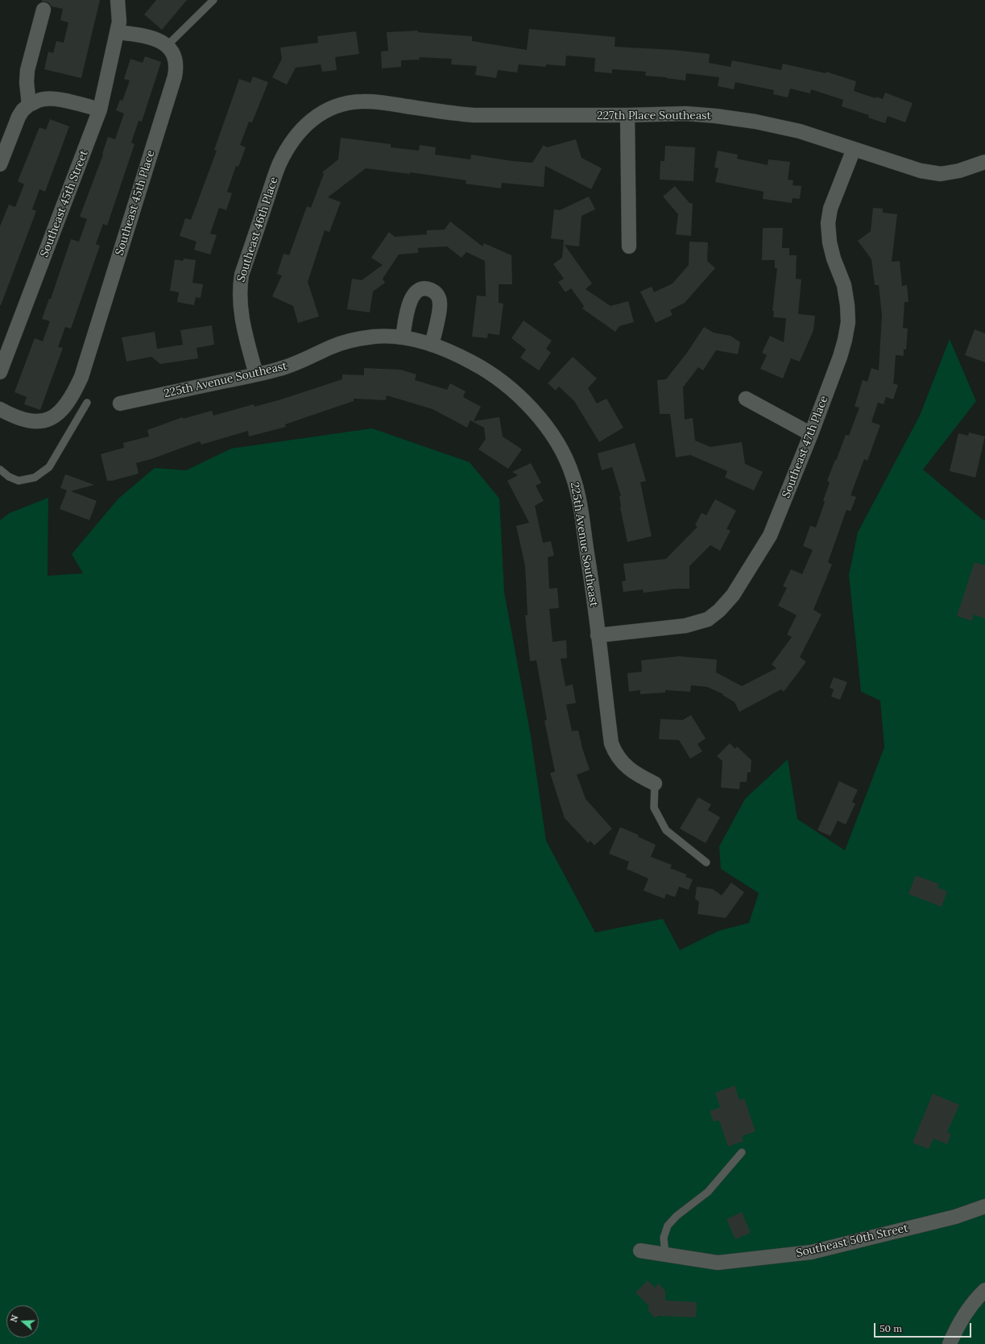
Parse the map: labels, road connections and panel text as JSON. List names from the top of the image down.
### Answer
{
  "streets": {
    "street": [
      "227th Place Southeast",
      "Southeast 45th Place",
      "Southeast 45th Street",
      "Southeast 46th Place",
      "225th Avenue Southeast",
      "Southeast 47th Place",
      "Southeast 50th Street"
    ]
  },
  "crossings": [
    ["227th Place Southeast", "Southeast 46th Place"],
    ["227th Place Southeast", "Southeast 47th Place"],
    ["Southeast 45th Place", "Southeast 45th Street"],
    ["Southeast 46th Place", "225th Avenue Southeast"],
    ["225th Avenue Southeast", "Southeast 47th Place"]
  ],
  "scale_bar": "50 m",
  "north": "left"
}
